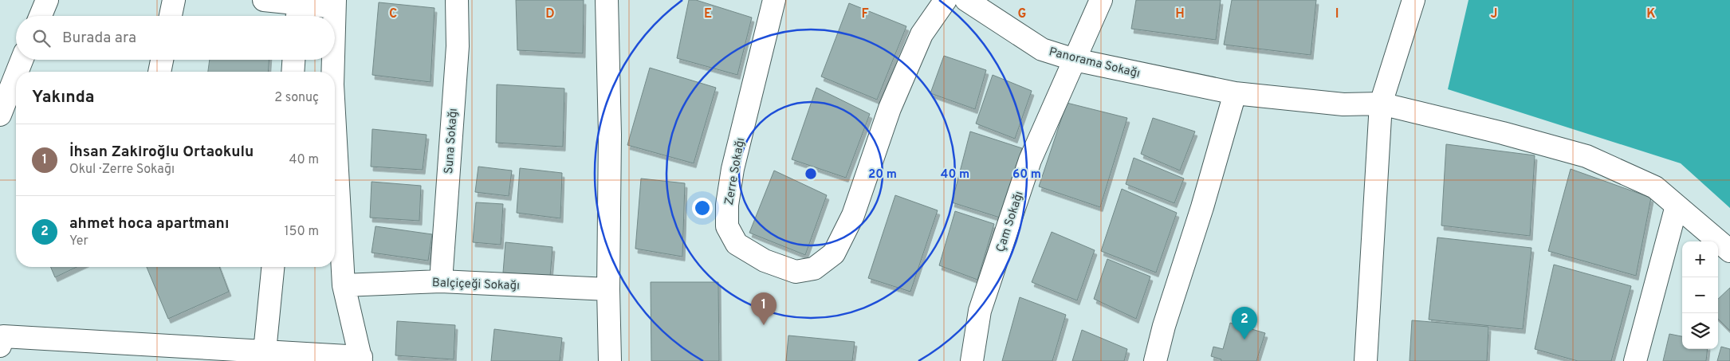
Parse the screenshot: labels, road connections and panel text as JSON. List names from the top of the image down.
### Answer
{
  "streets": {
    "main road": [
      "Panorama Sokağı",
      "Suna Sokağı",
      "Zerre Sokağı",
      "Çam Sokağı",
      "Balçiçeği Sokağı"
    ]
  },
  "crossings": [
    ["Panorama Sokağı", "Çam Sokağı"],
    ["Suna Sokağı", "Balçiçeği Sokağı"]
  ],
  "page": {
    "search": "Burada ara",
    "heading": ["Yakında", "2 sonuç"],
    "list": [
      {
        "mark": "1",
        "name": "İhsan Zakiroğlu Ortaokulu",
        "note": "Okul · Zerre Sokağı",
        "value": "40 m"
      },
      {
        "mark": "2",
        "name": "ahmet hoca apartmanı",
        "note": "Yer",
        "value": "150 m"
      }
    ],
    "map_buttons": ["+", "−"],
    "pins": ["1", "2"]
  },
  "grid": {
    "columns": [
      "C",
      "D",
      "E",
      "F",
      "G",
      "H",
      "I",
      "J",
      "K"
    ]
  },
  "rings": ["20 m", "40 m", "60 m"]
}
